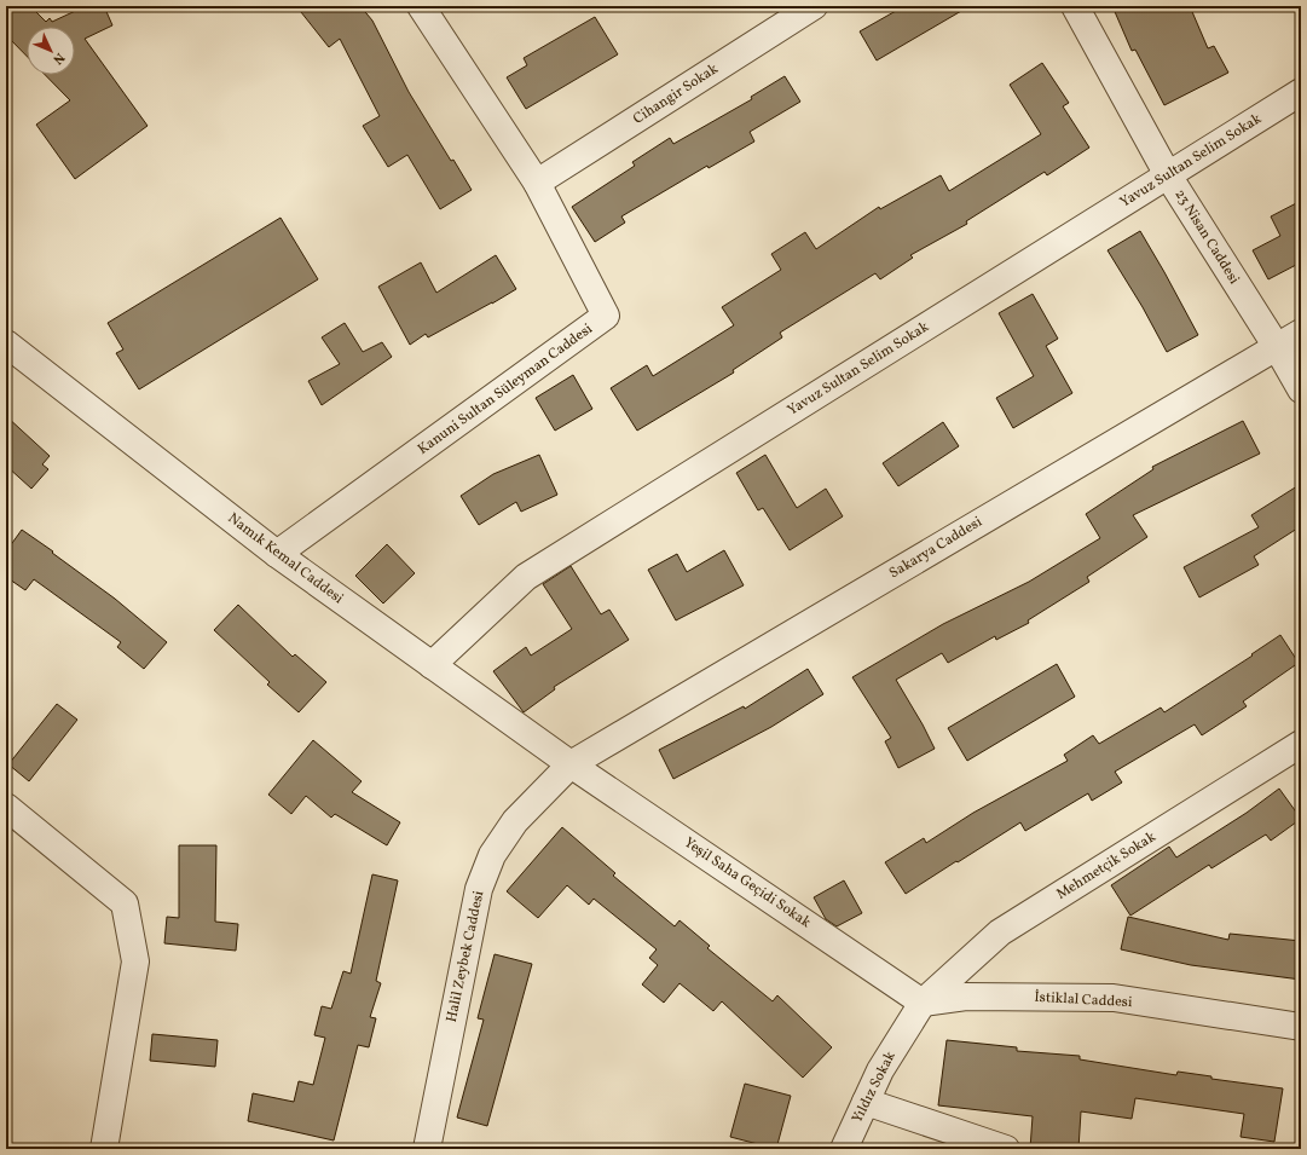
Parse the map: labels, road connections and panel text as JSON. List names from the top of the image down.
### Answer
{
  "streets": {
    "street": [
      "Cihangir Sokak",
      "Yavuz Sultan Selim Sokak",
      "23 Nisan Caddesi",
      "Kanuni Sultan Süleyman Caddesi",
      "Sakarya Caddesi",
      "Namık Kemal Caddesi",
      "Mehmetçik Sokak",
      "Yeşil Saha Geçidi Sokak",
      "Halil Zeybek Caddesi",
      "İstiklal Caddesi",
      "Yıldız Sokak"
    ]
  },
  "crossings": [
    ["Cihangir Sokak", "Kanuni Sultan Süleyman Caddesi"],
    ["Yavuz Sultan Selim Sokak", "23 Nisan Caddesi"],
    ["Yavuz Sultan Selim Sokak", "Namık Kemal Caddesi"],
    ["23 Nisan Caddesi", "Sakarya Caddesi"],
    ["Kanuni Sultan Süleyman Caddesi", "Namık Kemal Caddesi"],
    ["Sakarya Caddesi", "Namık Kemal Caddesi"],
    ["Sakarya Caddesi", "Yeşil Saha Geçidi Sokak"],
    ["Sakarya Caddesi", "Halil Zeybek Caddesi"],
    ["Namık Kemal Caddesi", "Yeşil Saha Geçidi Sokak"],
    ["Namık Kemal Caddesi", "Halil Zeybek Caddesi"],
    ["Mehmetçik Sokak", "Yeşil Saha Geçidi Sokak"],
    ["Mehmetçik Sokak", "İstiklal Caddesi"],
    ["Mehmetçik Sokak", "Yıldız Sokak"],
    ["Yeşil Saha Geçidi Sokak", "Halil Zeybek Caddesi"],
    ["Yeşil Saha Geçidi Sokak", "İstiklal Caddesi"],
    ["Yeşil Saha Geçidi Sokak", "Yıldız Sokak"],
    ["İstiklal Caddesi", "Yıldız Sokak"]
  ],
  "north": "bottom right"
}
